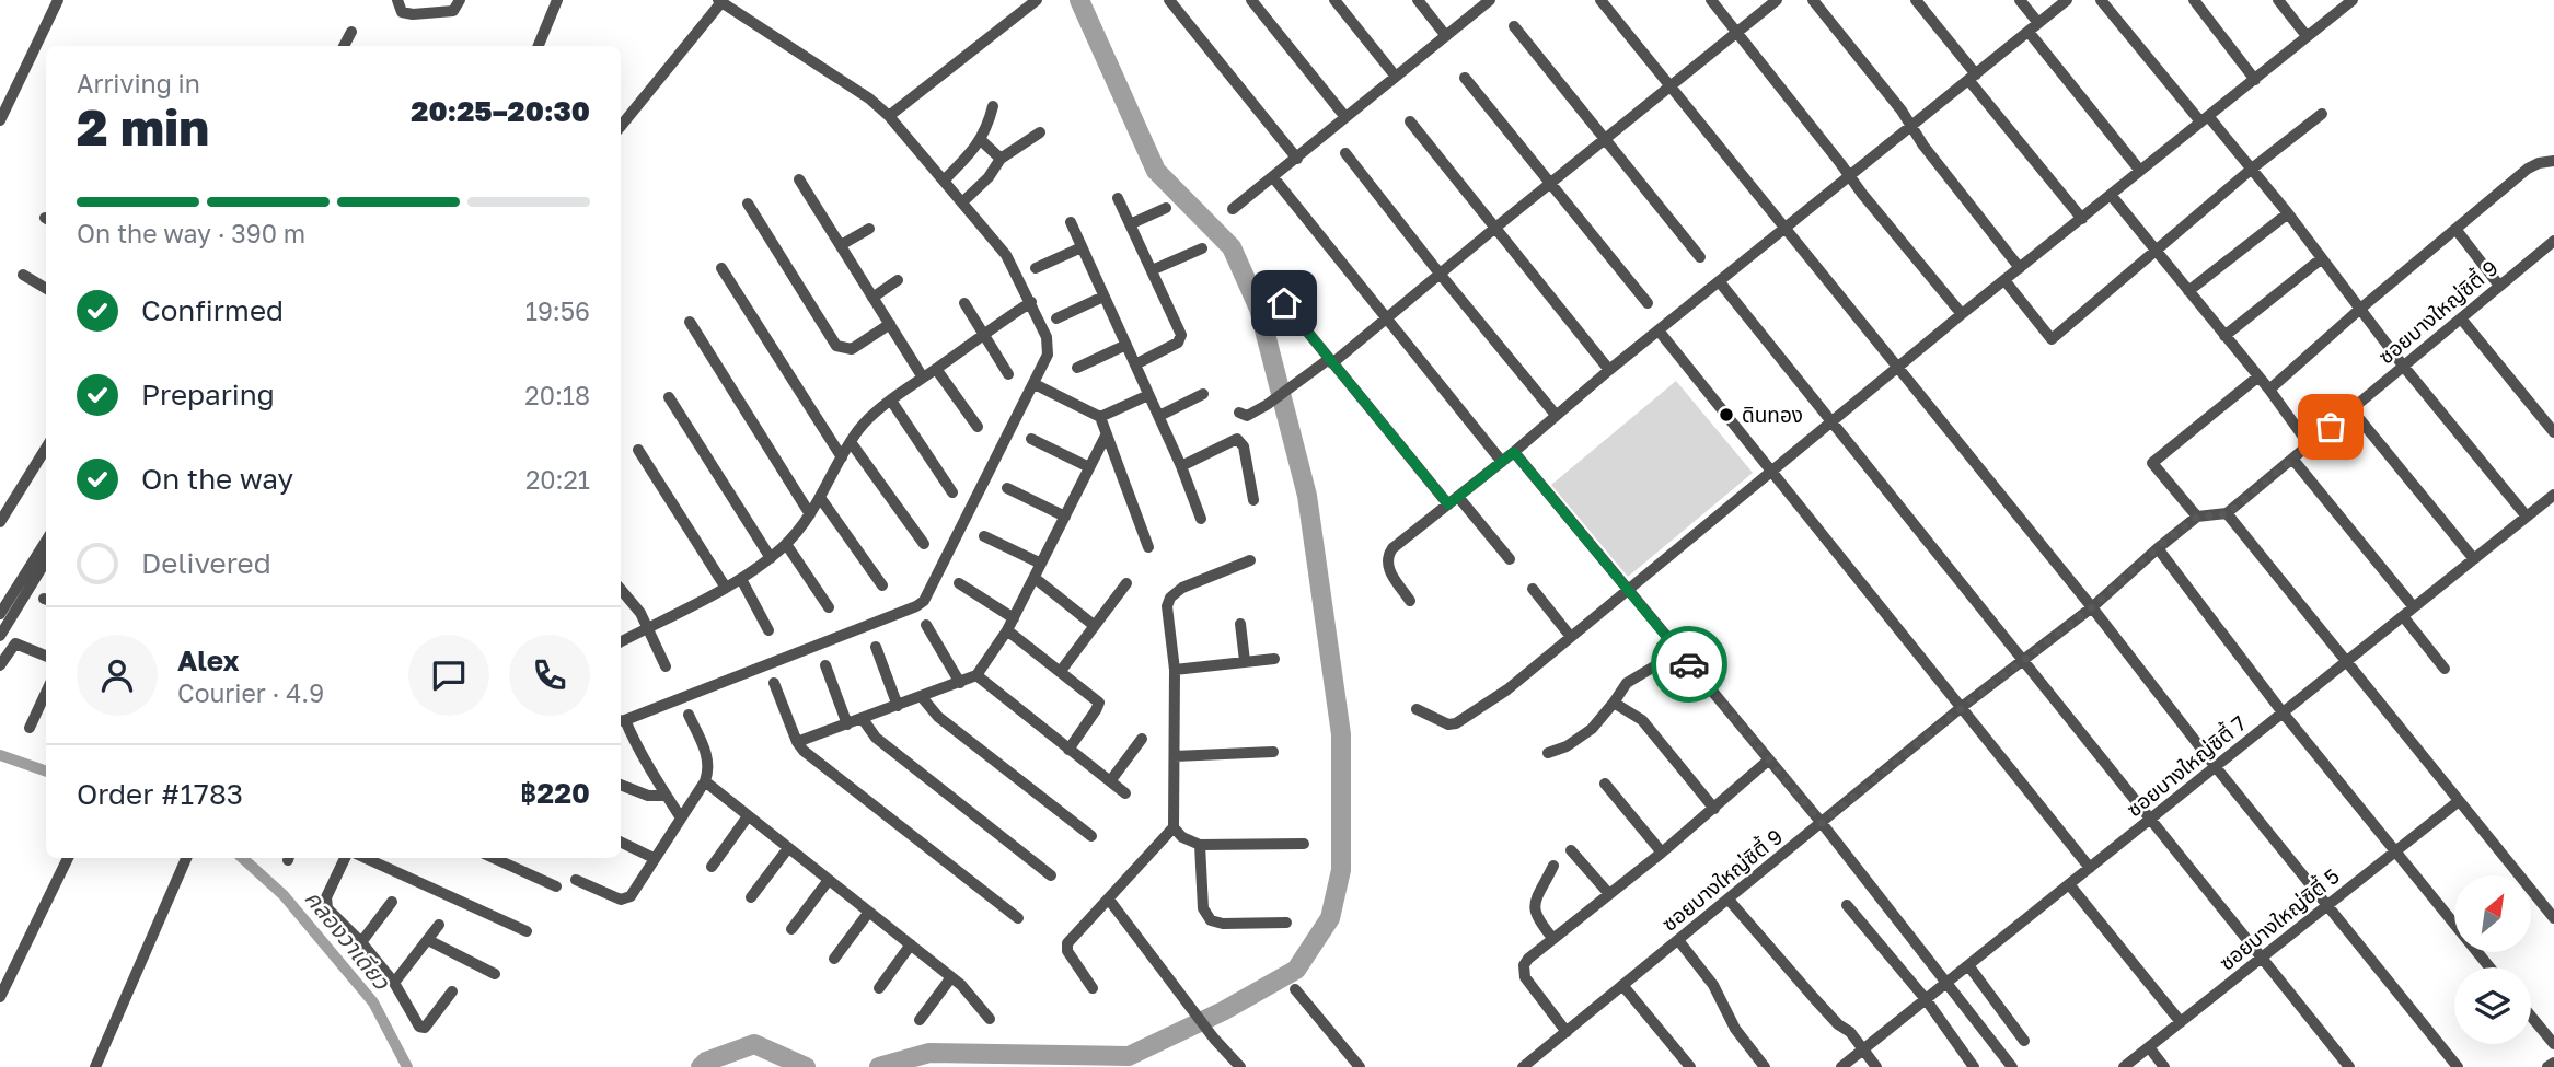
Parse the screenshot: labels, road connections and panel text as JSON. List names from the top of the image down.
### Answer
{
  "streets": {
    "street": ["ซอยบางใหญ่ซิตี้ 9", "ซอยบางใหญ่ซิตี้ 7", "ซอยบางใหญ่ซิตี้ 5"]
  },
  "water": ["คลองวาเดียว"],
  "places": ["ดินทอง"],
  "north": "top right",
  "page": {
    "heading": ["2 min", "Arriving in", "20:25–20:30"],
    "panel": [
      "Alex",
      "Courier · 4.9",
      "Order #1783",
      "฿220"
    ],
    "bar": "On the way · 390 m",
    "list": [
      ["Confirmed", "19:56"],
      ["Preparing", "20:18"],
      ["On the way", "20:21"],
      "Delivered"
    ]
  }
}
